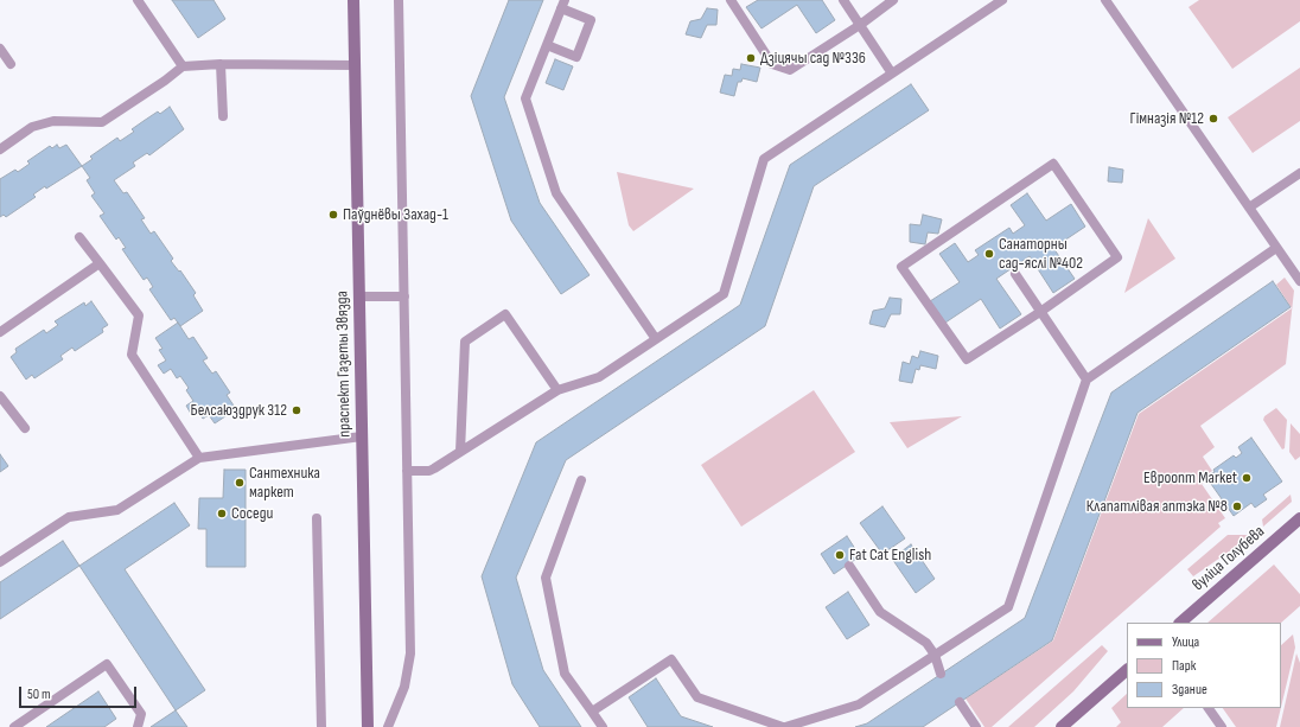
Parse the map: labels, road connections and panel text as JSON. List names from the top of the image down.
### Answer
{
  "streets": {
    "main road": ["праспект Газеты Звязда", "вуліца Голубева"]
  },
  "places": [
    "Дзіцячы сад №336",
    "Гімназія №12",
    "Паўднёвы Захад-1",
    "Санаторны сад-яслі №402",
    "Белсаюздрук 312",
    "Евроопт Market",
    "Сантехника маркет",
    "Клапатлівая аптэка №8",
    "Соседи",
    "Fat Cat English"
  ],
  "legend": ["Улица", "Парк", "Здание"],
  "scale_bar": "50 m"
}
